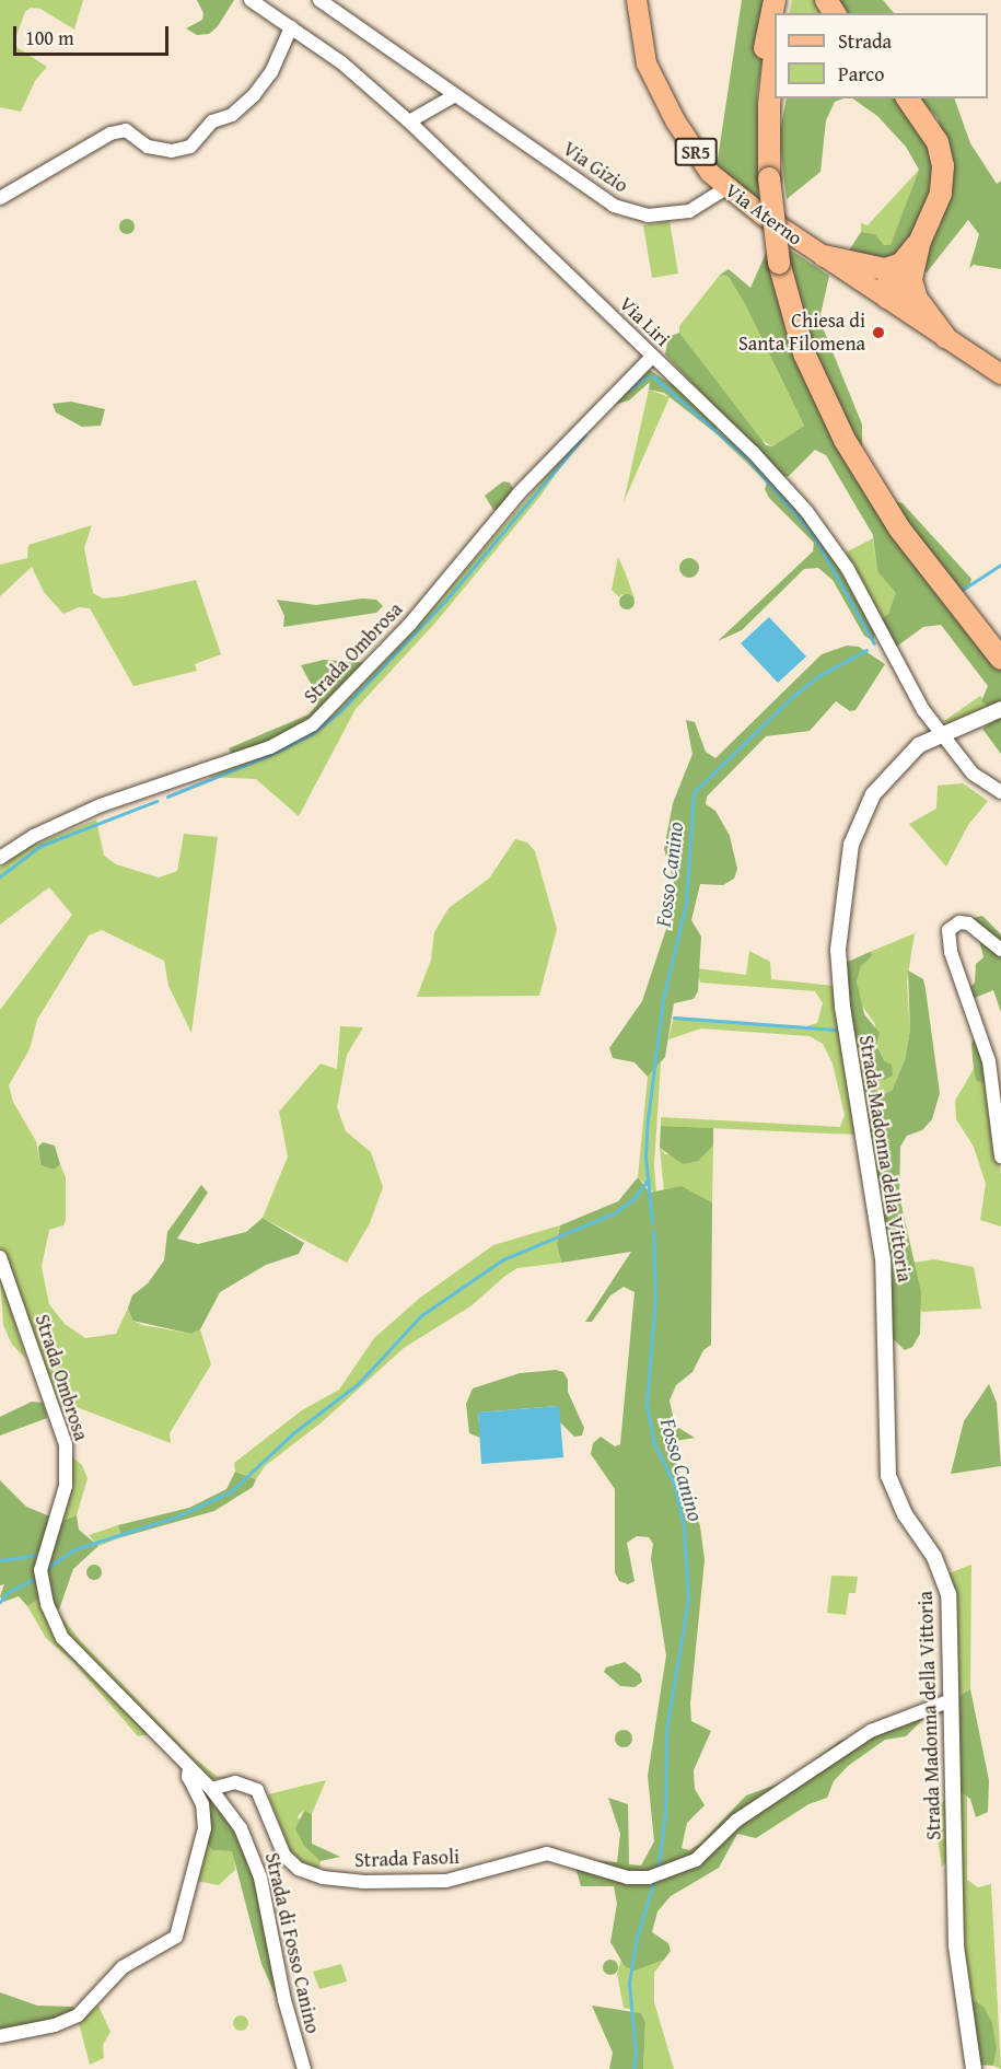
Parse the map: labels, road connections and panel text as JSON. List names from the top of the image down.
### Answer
{
  "streets": {
    "main road": ["SR5", "Via Aterno"],
    "street": [
      "Via Gizio",
      "Via Liri",
      "Strada Ombrosa",
      "Strada Madonna della Vittoria",
      "Strada Fasoli",
      "Strada di Fosso Canino"
    ]
  },
  "crossings": [
    ["SR5", "Via Aterno"],
    ["Via Gizio", "Via Aterno"],
    ["Via Liri", "Strada Ombrosa"],
    ["Via Liri", "Strada Madonna della Vittoria"],
    ["Strada Ombrosa", "Strada di Fosso Canino"],
    ["Strada Madonna della Vittoria", "Strada Fasoli"],
    ["Strada Fasoli", "Strada di Fosso Canino"]
  ],
  "water": ["Fosso Canino"],
  "places": ["Chiesa di Santa Filomena"],
  "legend": ["Strada", "Parco"],
  "scale_bar": "100 m"
}
